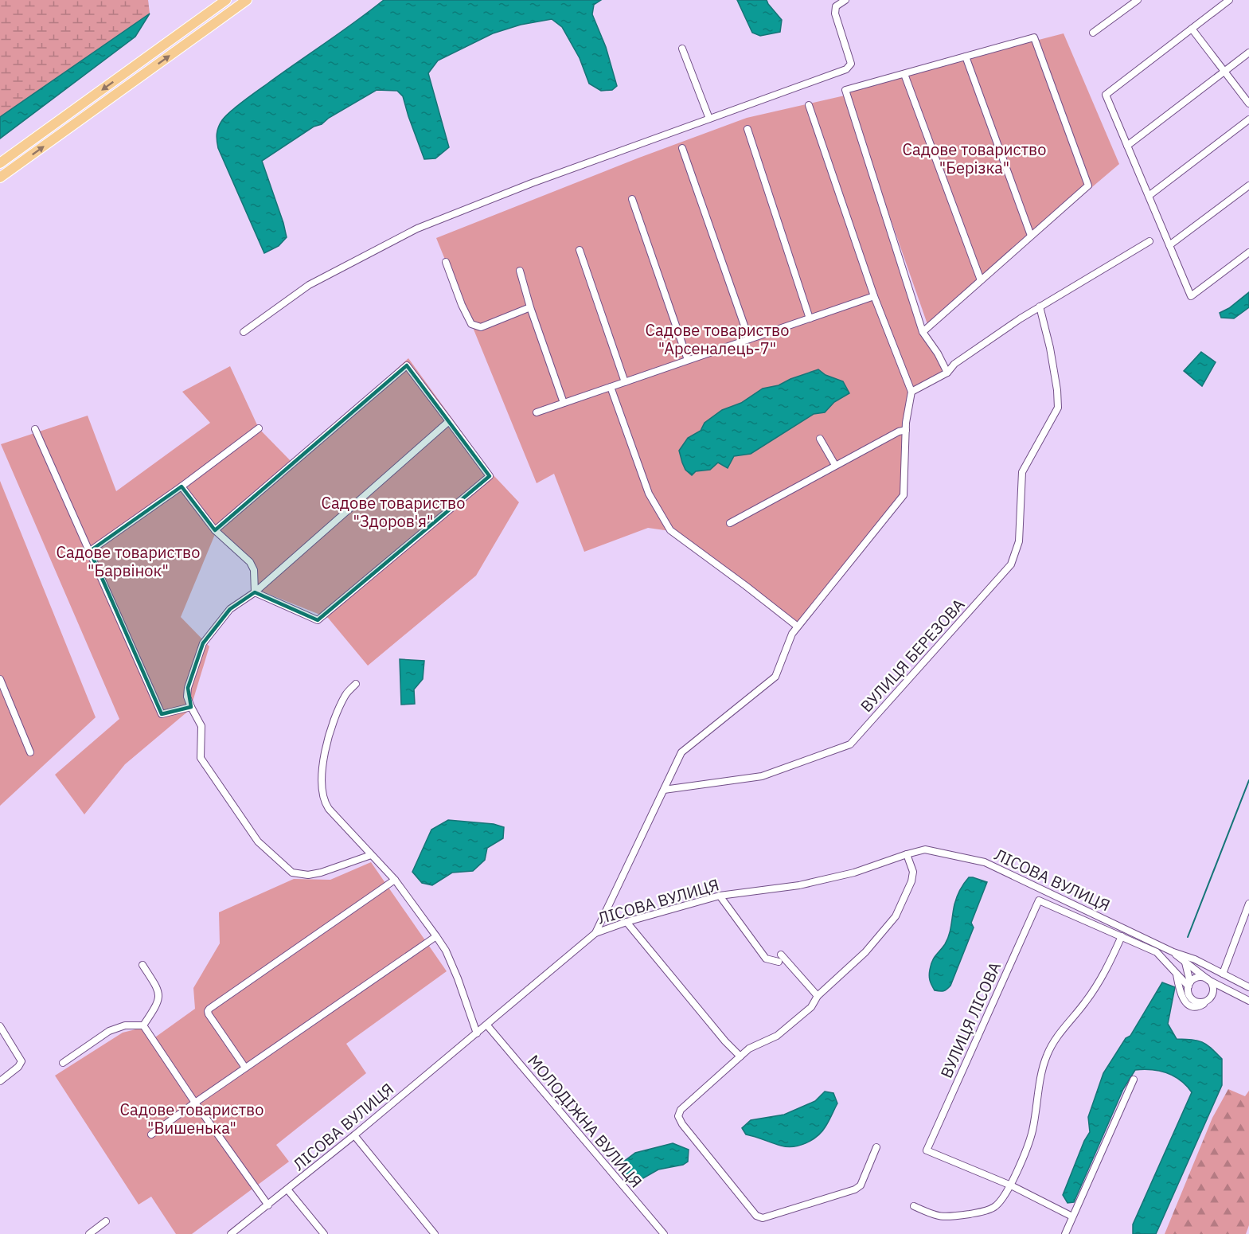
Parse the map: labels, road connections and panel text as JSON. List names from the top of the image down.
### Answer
{
  "streets": {
    "street": [
      "ВУЛИЦЯ БЕРЕЗОВА",
      "ЛІСОВА ВУЛИЦЯ",
      "ВУЛИЦЯ ЛІСОВА",
      "МОЛОДІЖНА ВУЛИЦЯ"
    ]
  },
  "crossings": [
    ["ЛІСОВА ВУЛИЦЯ", "МОЛОДІЖНА ВУЛИЦЯ"]
  ],
  "parks": [
    "Садове товариство \"Берізка\"",
    "Садове товариство \"Арсеналець-7\"",
    "Садове товариство \"Здоров'я\"",
    "Садове товариство \"Барвінок\"",
    "Садове товариство \"Вишенька\""
  ]
}
